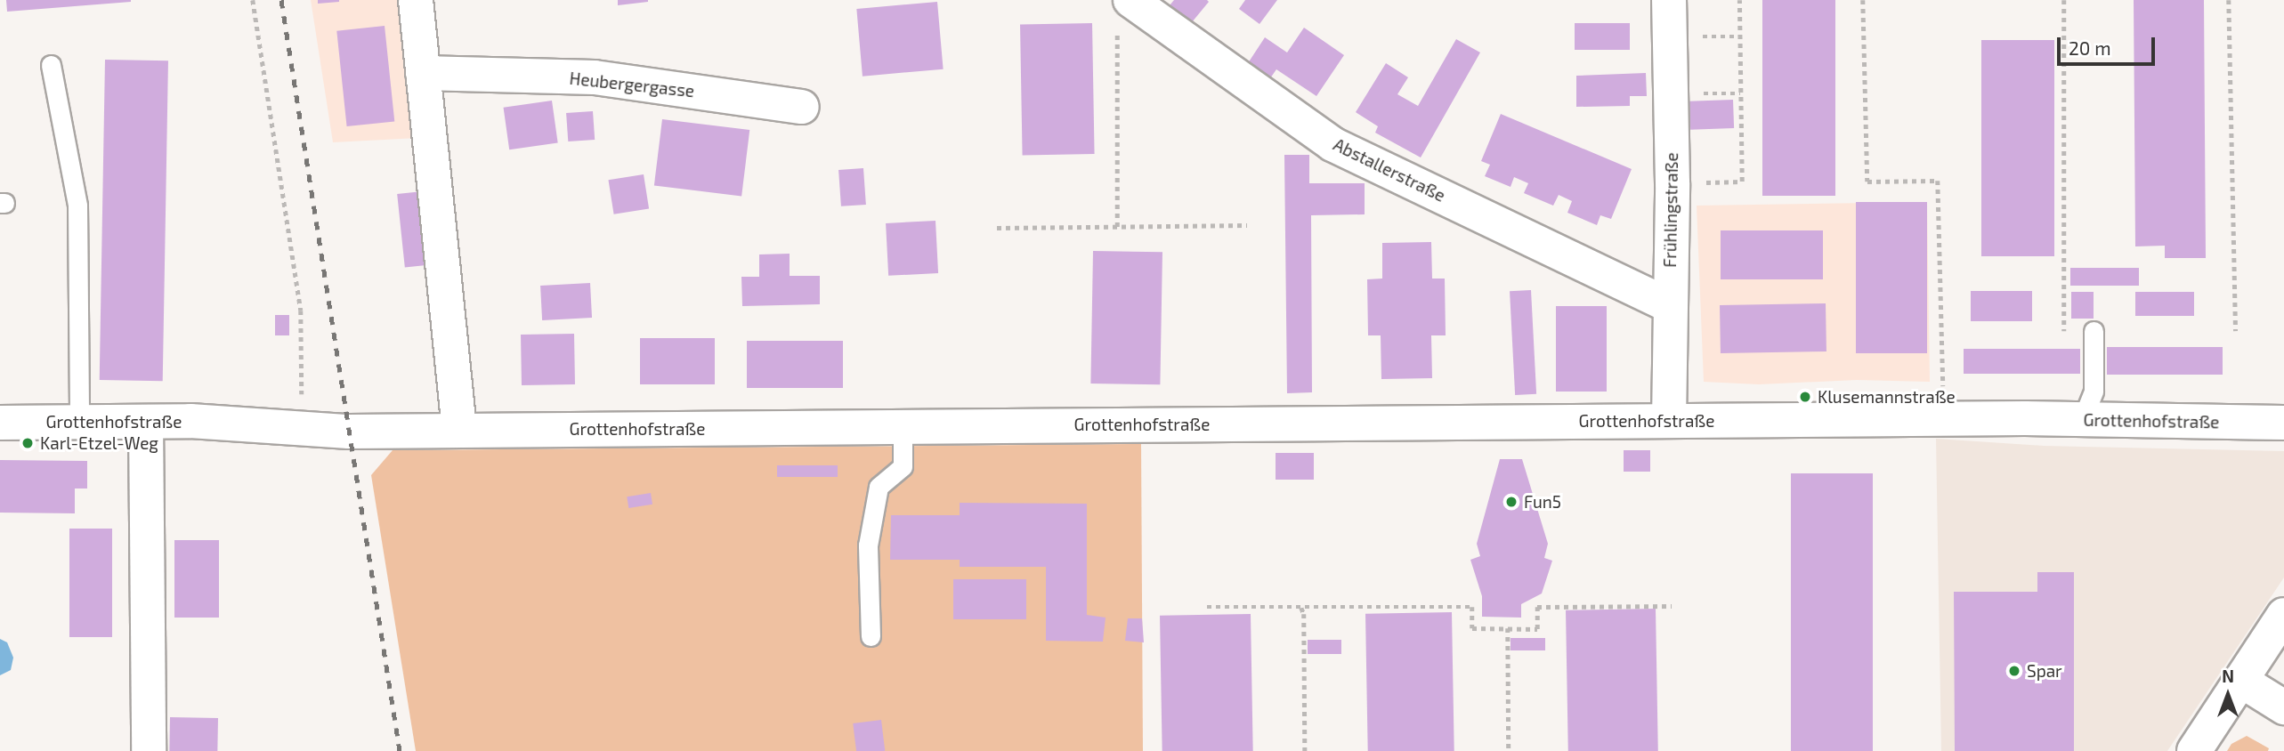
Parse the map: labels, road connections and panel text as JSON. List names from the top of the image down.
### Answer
{
  "streets": {
    "main road": [
      "Heubergergasse",
      "Abstallerstraße",
      "Frühlingstraße",
      "Grottenhofstraße"
    ]
  },
  "crossings": [
    ["Abstallerstraße", "Frühlingstraße"],
    ["Frühlingstraße", "Grottenhofstraße"]
  ],
  "places": [
    "Klusemannstraße",
    "Karl-Etzel-Weg",
    "Fun5",
    "Spar"
  ],
  "scale_bar": "20 m",
  "north": "top"
}
